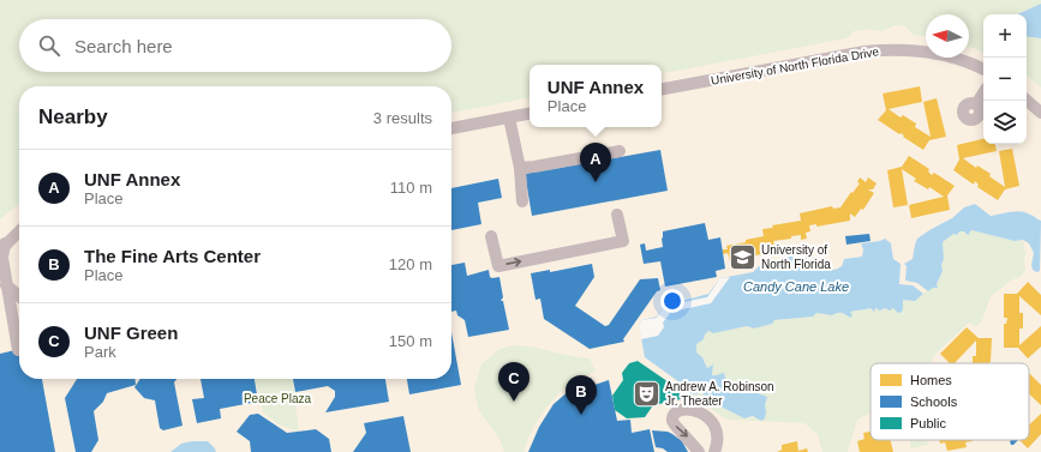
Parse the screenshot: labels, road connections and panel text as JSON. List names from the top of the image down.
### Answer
{
  "streets": {
    "street": ["University of North Florida Drive"]
  },
  "water": ["Candy Cane Lake"],
  "parks": ["Peace Plaza"],
  "places": {
    "school or university": ["University of North Florida"],
    "theatre": ["Andrew A. Robinson Jr. Theater"]
  },
  "legend": ["Homes", "Schools", "Public"],
  "north": "left",
  "page": {
    "map_buttons": ["+", "−"],
    "search": "Search here",
    "popup": ["UNF Annex", "Place"],
    "heading": ["Nearby", "3 results"],
    "pins": ["A", "C", "B"],
    "list": [
      {
        "mark": "A",
        "name": "UNF Annex",
        "note": "Place",
        "value": "110 m"
      },
      {
        "mark": "B",
        "name": "The Fine Arts Center",
        "note": "Place",
        "value": "120 m"
      },
      {
        "mark": "C",
        "name": "UNF Green",
        "note": "Park",
        "value": "150 m"
      }
    ]
  }
}
